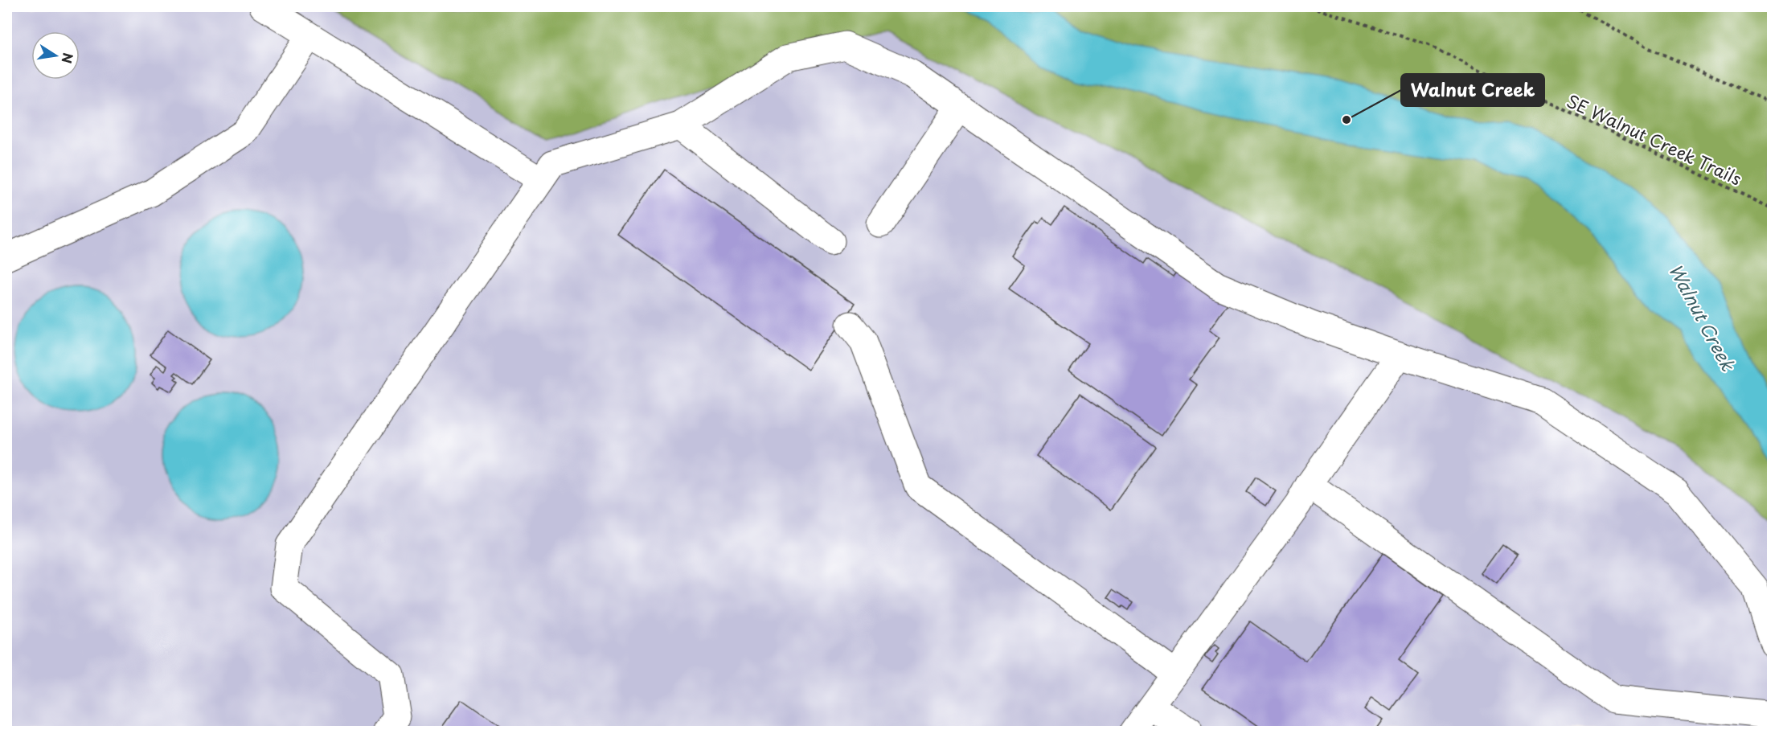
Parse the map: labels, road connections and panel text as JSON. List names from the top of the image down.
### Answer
{
  "streets": {
    "path": ["SE Walnut Creek Trails"]
  },
  "water": ["Walnut Creek"],
  "places": ["Walnut Creek"],
  "north": "right"
}
